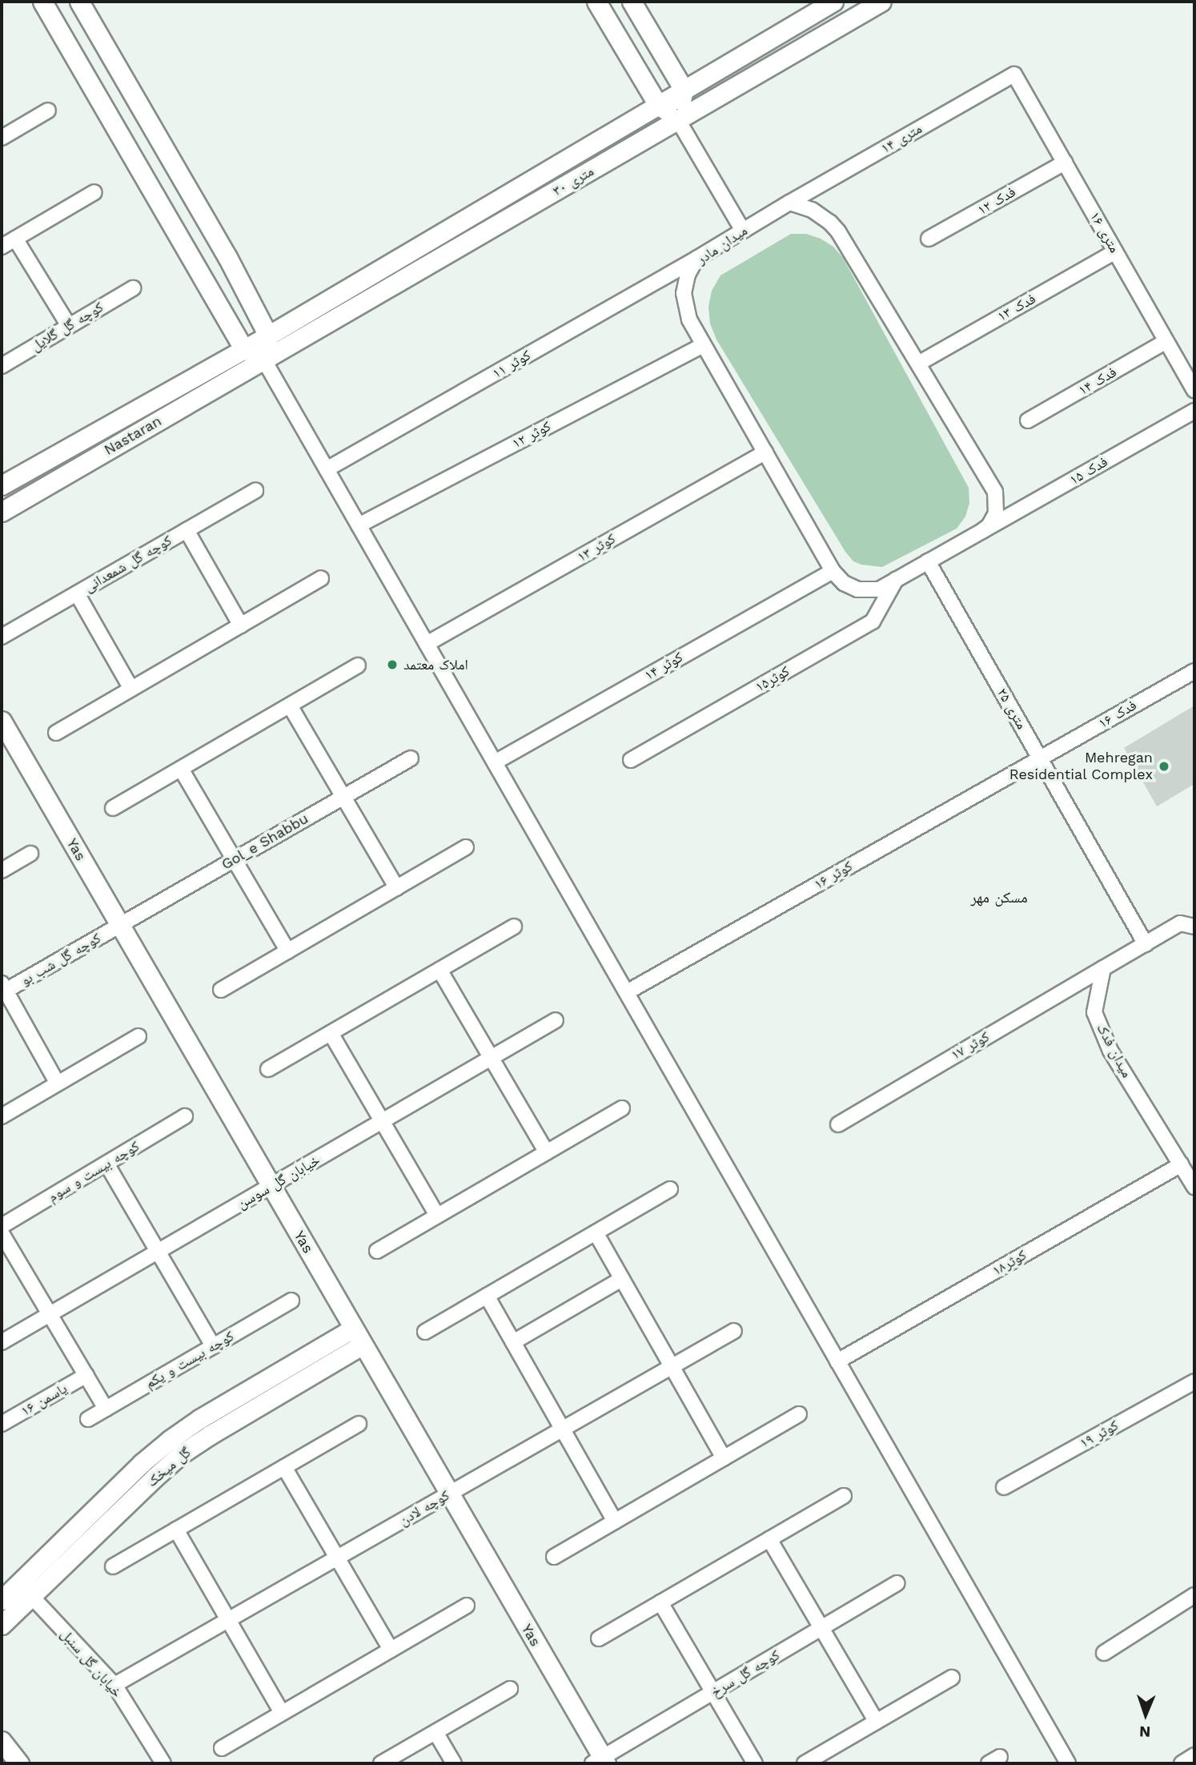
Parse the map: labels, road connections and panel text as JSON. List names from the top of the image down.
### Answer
{
  "streets": {
    "street": [
      "۱۴ متری",
      "۳۰ متری",
      "فدک ۱۲",
      "۱۶ متری",
      "میدان مادر",
      "فدک ۱۳",
      "کوچه گل گلایل",
      "کوثر ۱۱",
      "فدک ۱۴",
      "کوثر ۱۲",
      "Nastaran",
      "فدک ۱۵",
      "کوثر ۱۳",
      "کوچه گل شمعدانی",
      "کوثر ۱۴",
      "کوثر۱۵",
      "۲۵ متری",
      "فدک ۱۶",
      "Gol_e Shabbu",
      "Yas",
      "کوثر ۱۶",
      "کوچه گل شب بو",
      "کوثر ۱۷",
      "میدان فدک",
      "کوچه بیست و سوم",
      "خیابان گل سوسن",
      "کوثر۱۸",
      "کوچه بیست و یکم",
      "یاسمن ۱۶",
      "کوثر ۱۹",
      "گل میخک",
      "کوچه لادن",
      "خیابان گل سنبل",
      "کوچه گل سرخ"
    ]
  },
  "crossings": [
    ["۱۴ متری", "۱۶ متری"],
    ["۱۴ متری", "میدان مادر"],
    ["۳۰ متری", "Nastaran"],
    ["فدک ۱۲", "۱۶ متری"],
    ["۱۶ متری", "فدک ۱۳"],
    ["۱۶ متری", "فدک ۱۴"],
    ["میدان مادر", "کوثر ۱۱"],
    ["میدان مادر", "کوثر ۱۲"],
    ["میدان مادر", "فدک ۱۵"],
    ["میدان مادر", "کوثر ۱۳"],
    ["میدان مادر", "کوثر ۱۴"],
    ["میدان مادر", "کوثر۱۵"],
    ["میدان مادر", "۲۵ متری"],
    ["۲۵ متری", "فدک ۱۶"],
    ["۲۵ متری", "کوثر ۱۶"],
    ["فدک ۱۶", "کوثر ۱۶"],
    ["Gol_e Shabbu", "Yas"],
    ["Gol_e Shabbu", "کوچه گل شب بو"],
    ["Yas", "کوچه گل شب بو"],
    ["Yas", "خیابان گل سوسن"],
    ["Yas", "گل میخک"],
    ["Yas", "کوچه لادن"],
    ["Yas", "کوچه گل سرخ"],
    ["کوثر ۱۷", "میدان فدک"],
    ["میدان فدک", "کوثر۱۸"],
    ["گل میخک", "خیابان گل سنبل"],
    ["کوچه لادن", "خیابان گل سنبل"]
  ],
  "districts": ["مسکن مهر"],
  "places": ["املاک معتمد", "Mehregan Residential Complex"],
  "north": "bottom"
}
